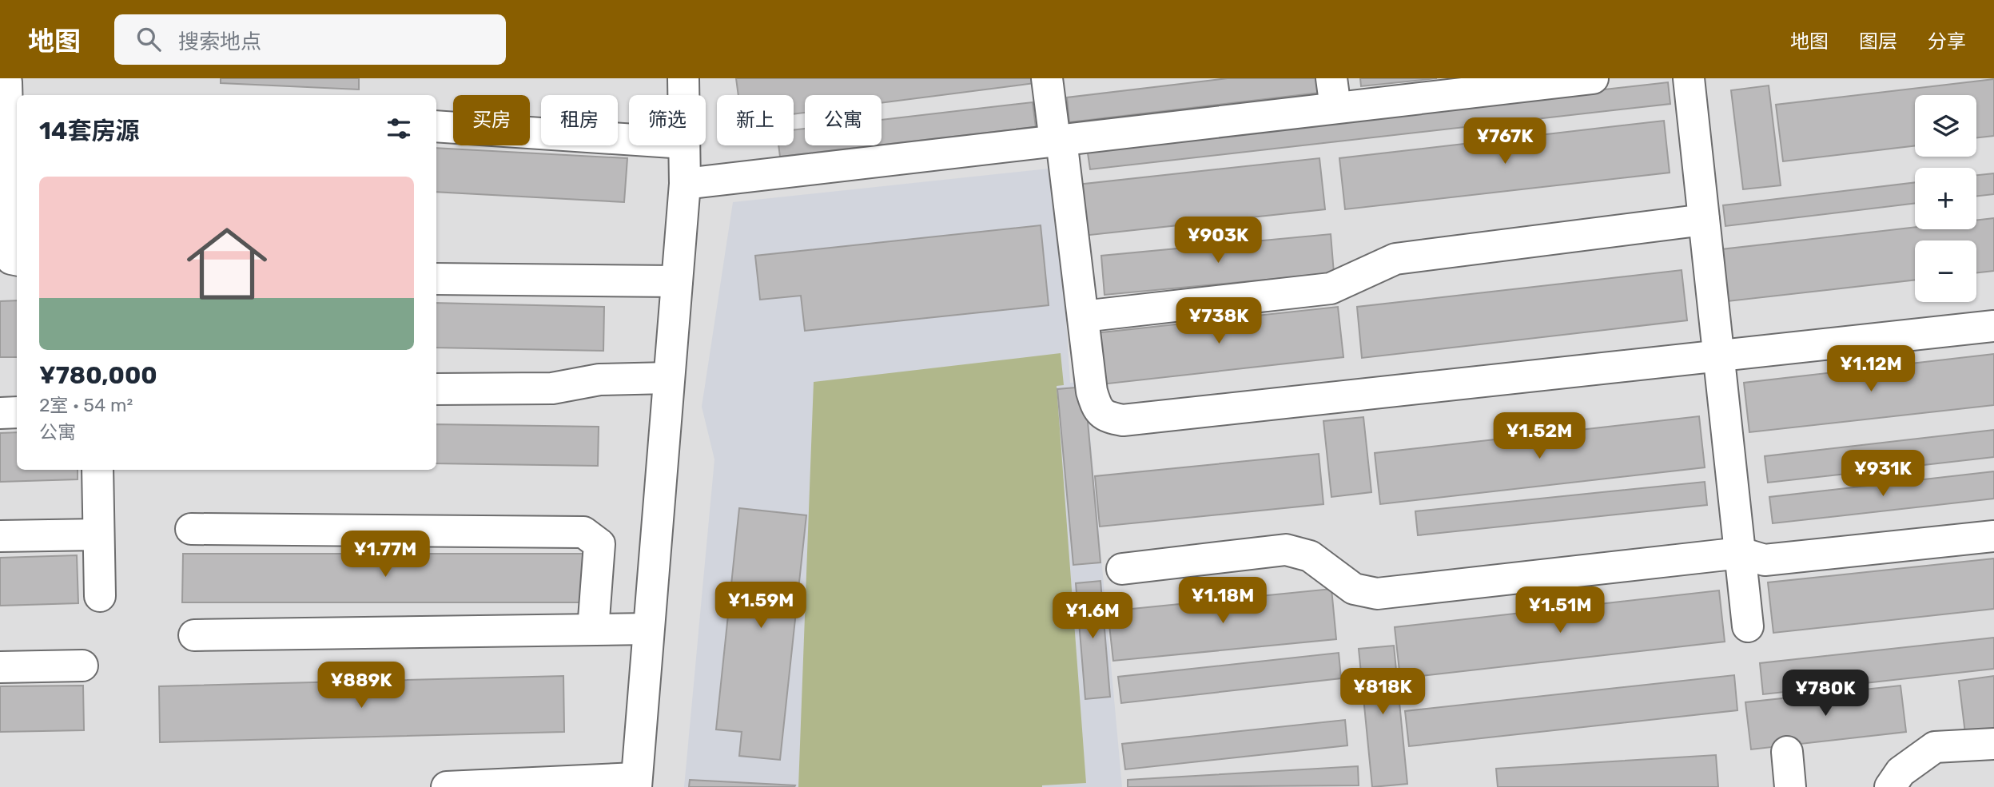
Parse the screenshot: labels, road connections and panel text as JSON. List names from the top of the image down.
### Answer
{
  "page": {
    "header": "地图",
    "search": "搜索地点",
    "nav": ["地图", "图层", "分享"],
    "map_buttons": ["+", "−"],
    "chip": [
      "买房",
      "租房",
      "筛选",
      "新上",
      "公寓"
    ],
    "heading": "14套房源",
    "price": [
      "¥767K",
      "¥903K",
      "¥738K",
      "¥1.12M",
      "¥1.52M",
      "¥931K",
      "¥1.77M",
      "¥1.18M",
      "¥1.59M",
      "¥1.51M",
      "¥1.6M",
      "¥889K",
      "¥818K",
      "¥780K"
    ],
    "list": [
      {
        "name": "¥780,000",
        "note": "2室 · 54 m² · 公寓"
      }
    ]
  }
}
